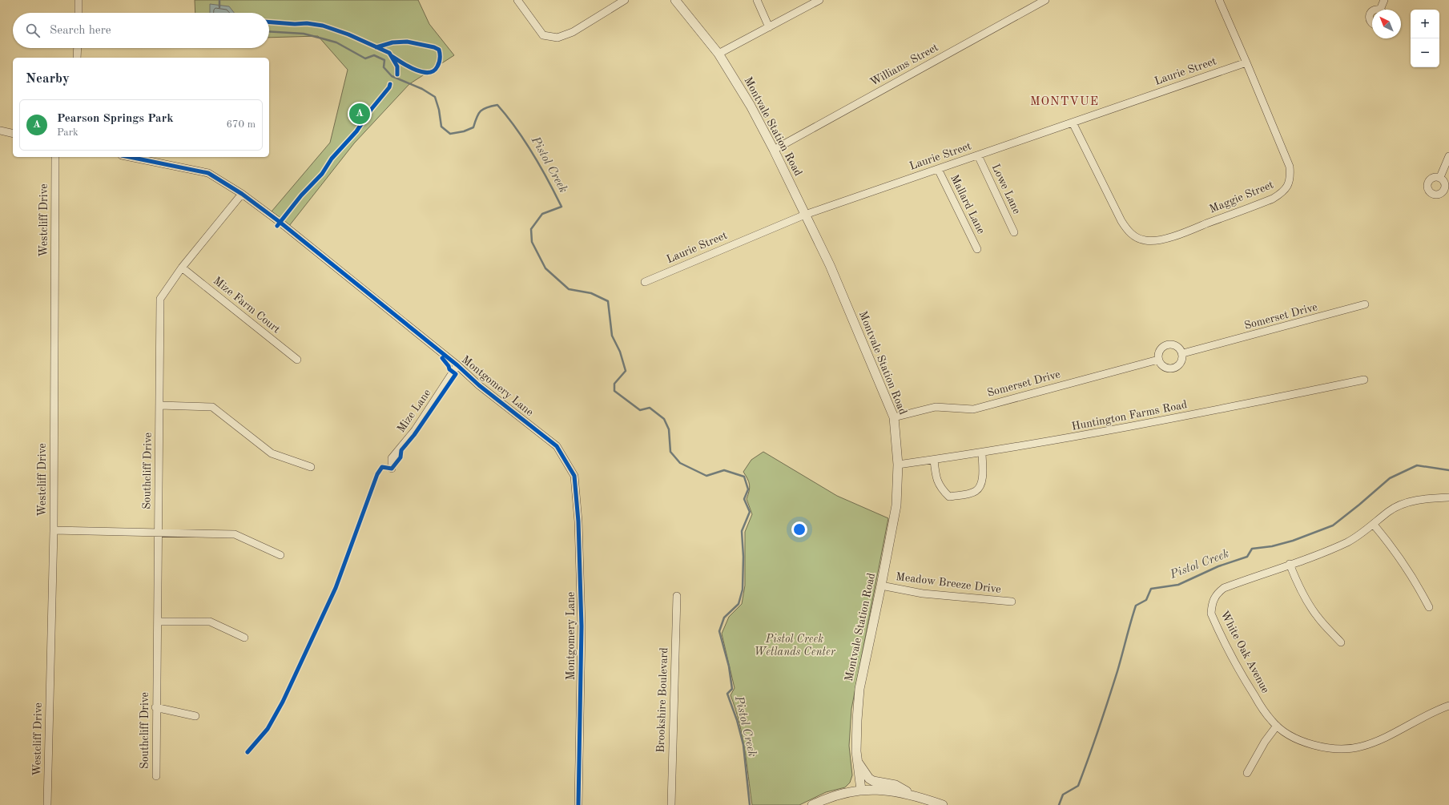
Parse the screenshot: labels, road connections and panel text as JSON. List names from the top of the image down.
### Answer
{
  "streets": {
    "street": [
      "Williams Street",
      "Laurie Street",
      "Montvale Station Road",
      "Lowe Lane",
      "Maggie Street",
      "Mallard Lane",
      "Westcliff Drive",
      "Mize Farm Court",
      "Somerset Drive",
      "Montgomery Lane",
      "Mize Lane",
      "Huntington Farms Road",
      "Southcliff Drive",
      "Meadow Breeze Drive",
      "White Oak Avenue",
      "Brookshire Boulevard"
    ]
  },
  "crossings": [
    ["Williams Street", "Montvale Station Road"],
    ["Laurie Street", "Montvale Station Road"],
    ["Laurie Street", "Lowe Lane"],
    ["Laurie Street", "Maggie Street"],
    ["Laurie Street", "Mallard Lane"],
    ["Montvale Station Road", "Somerset Drive"],
    ["Montvale Station Road", "Huntington Farms Road"],
    ["Montvale Station Road", "Meadow Breeze Drive"],
    ["Mize Farm Court", "Southcliff Drive"],
    ["Montgomery Lane", "Mize Lane"],
    ["Montgomery Lane", "Southcliff Drive"]
  ],
  "districts": ["MONTVUE"],
  "water": ["Pistol Creek"],
  "parks": ["Pistol Creek Wetlands Center"],
  "north": "top left",
  "page": {
    "map_buttons": ["+", "−"],
    "search": "Search here",
    "heading": "Nearby",
    "list": [
      {
        "mark": "A",
        "name": "Pearson Springs Park",
        "note": "Park",
        "value": "670 m"
      }
    ],
    "pins": "A"
  }
}
